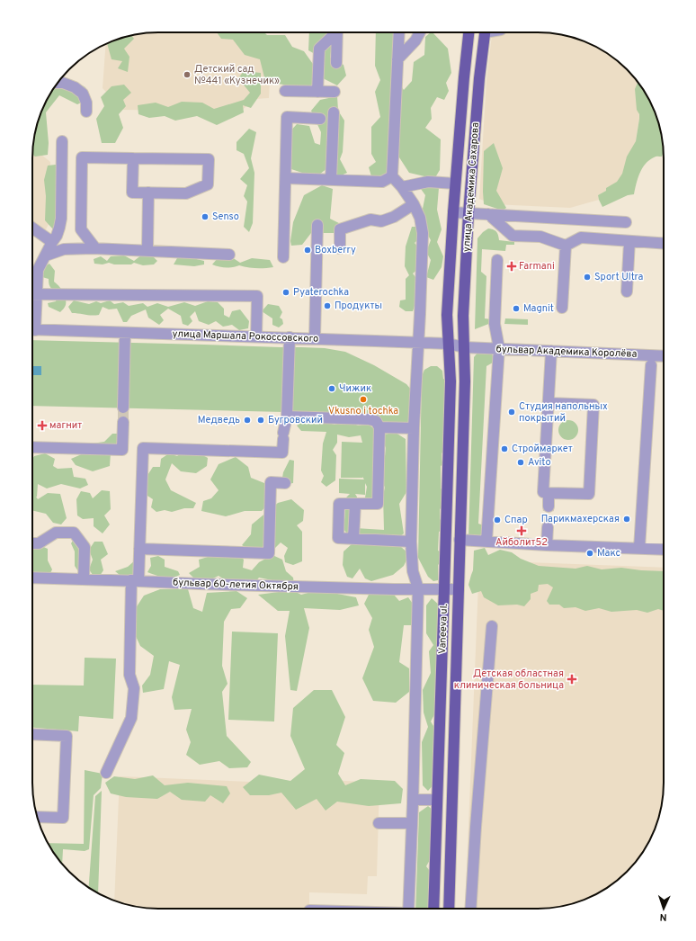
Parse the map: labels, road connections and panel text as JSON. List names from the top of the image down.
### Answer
{
  "streets": {
    "main road": ["улица Академика Сахарова", "Vaneeva ul."],
    "street": ["улица Маршала Рокоссовского", "бульвар Академика Королёва", "бульвар 60-летия Октября"]
  },
  "crossings": [
    ["улица Академика Сахарова", "улица Маршала Рокоссовского"],
    ["улица Академика Сахарова", "бульвар Академика Королёва"],
    ["улица Академика Сахарова", "Vaneeva ul."],
    ["улица Маршала Рокоссовского", "бульвар Академика Королёва"],
    ["улица Маршала Рокоссовского", "Vaneeva ul."],
    ["бульвар Академика Королёва", "Vaneeva ul."],
    ["бульвар 60-летия Октября", "Vaneeva ul."]
  ],
  "places": {
    "other": [
      "Детский сад №441 «Кузнечик»",
      "Senso",
      "Boxberry",
      "Sport Ultra",
      "Pyaterochka",
      "Продукты",
      "Magnit",
      "Чижик",
      "Vkusno i tochka",
      "Студия напольных покрытий",
      "Медведь",
      "Бугровский",
      "Строймаркет",
      "Avito",
      "Парикмахерская",
      "Спар",
      "Макс"
    ],
    "health": [
      "Farmani",
      "магнит",
      "Айболит52",
      "Детская областная клиническая больница"
    ]
  },
  "north": "bottom"
}
